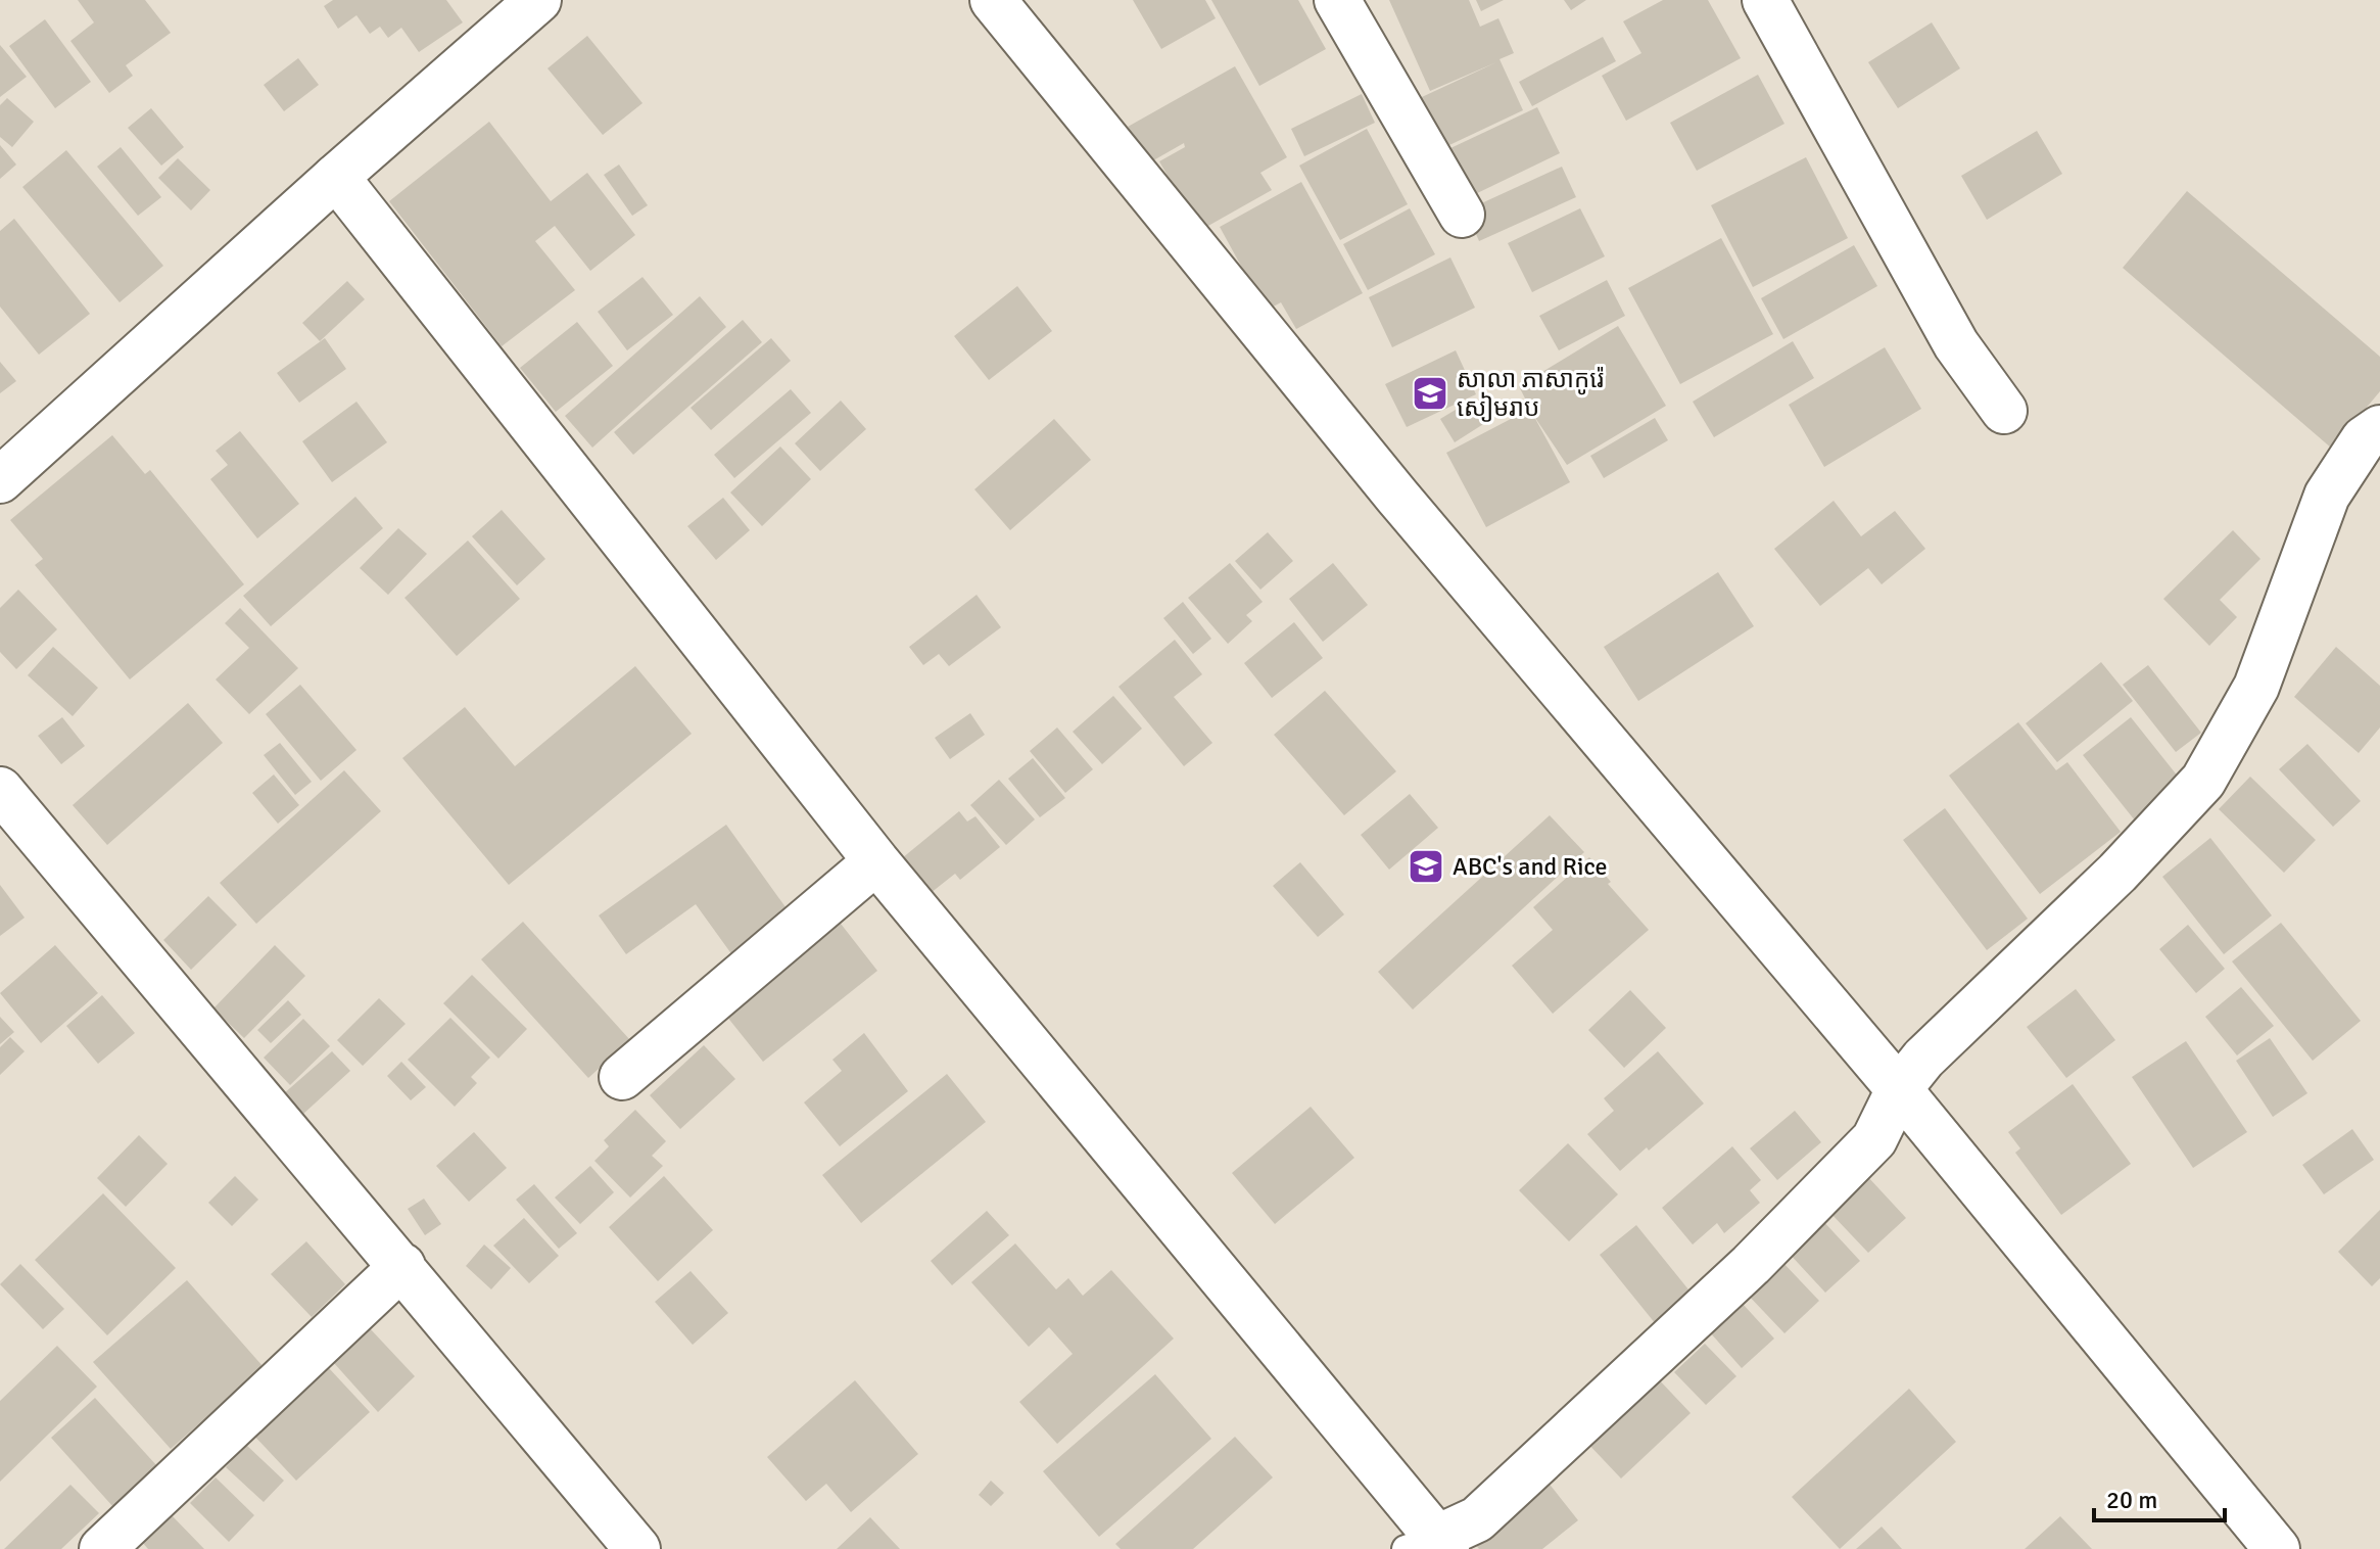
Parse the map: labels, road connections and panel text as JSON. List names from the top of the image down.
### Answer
{
  "places": {
    "school or university": ["សាលា ភាសាកូរ៉េ សៀមរាប", "ABC's and Rice"]
  },
  "scale_bar": "20 m"
}
